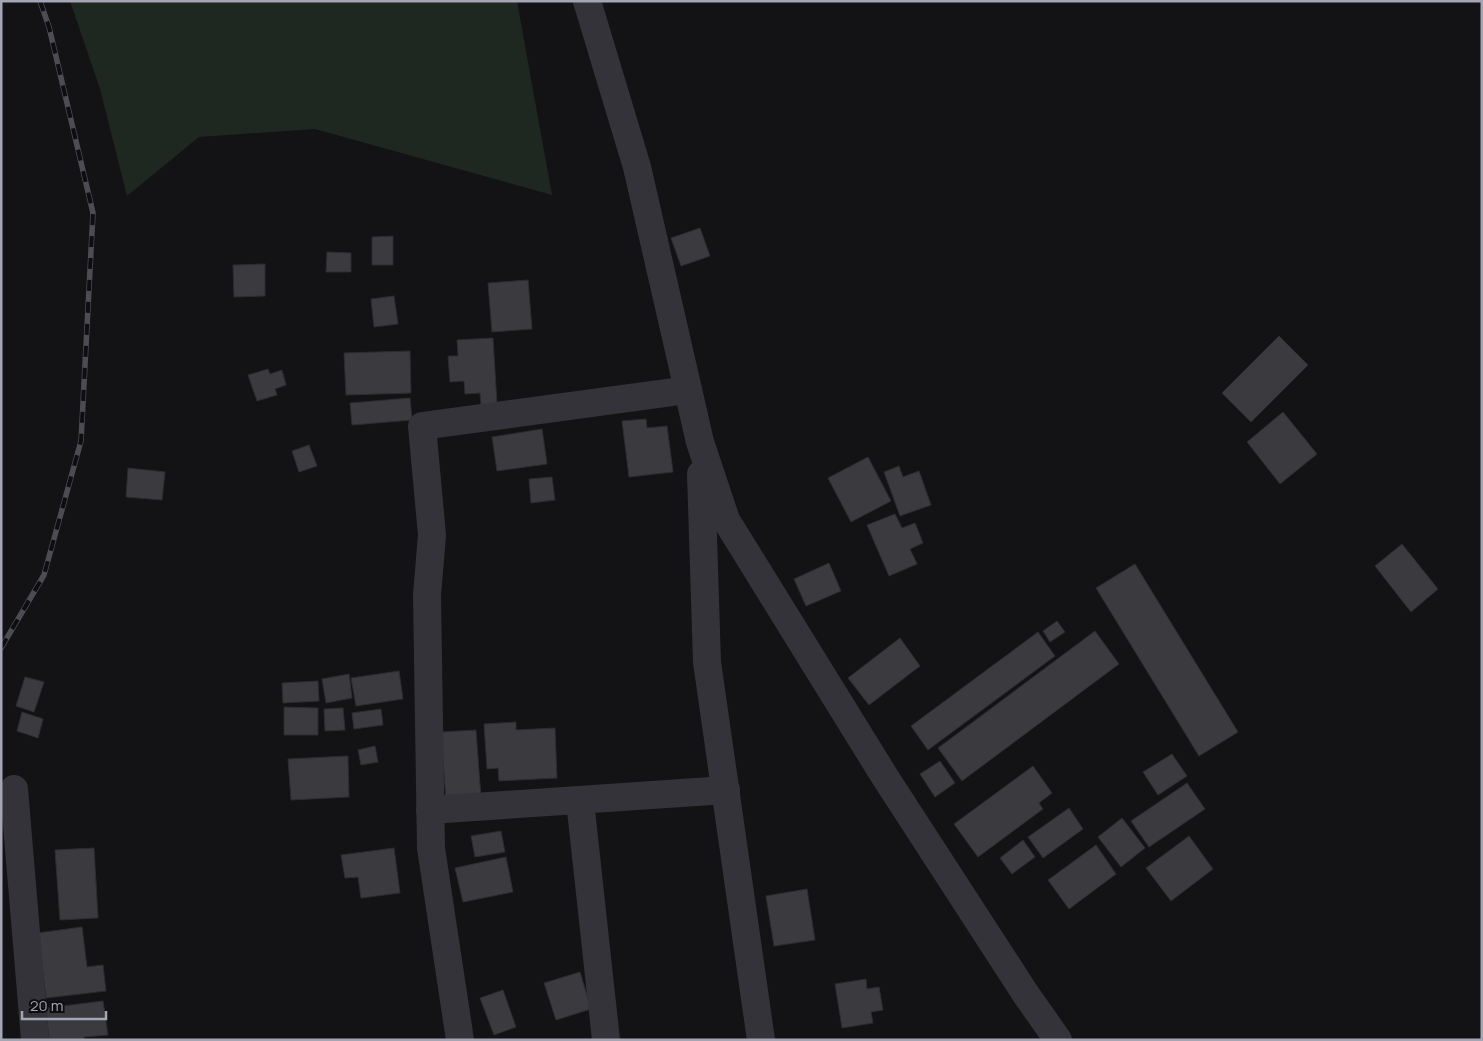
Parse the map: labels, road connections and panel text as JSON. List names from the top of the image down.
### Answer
{
  "scale_bar": "20 m"
}
